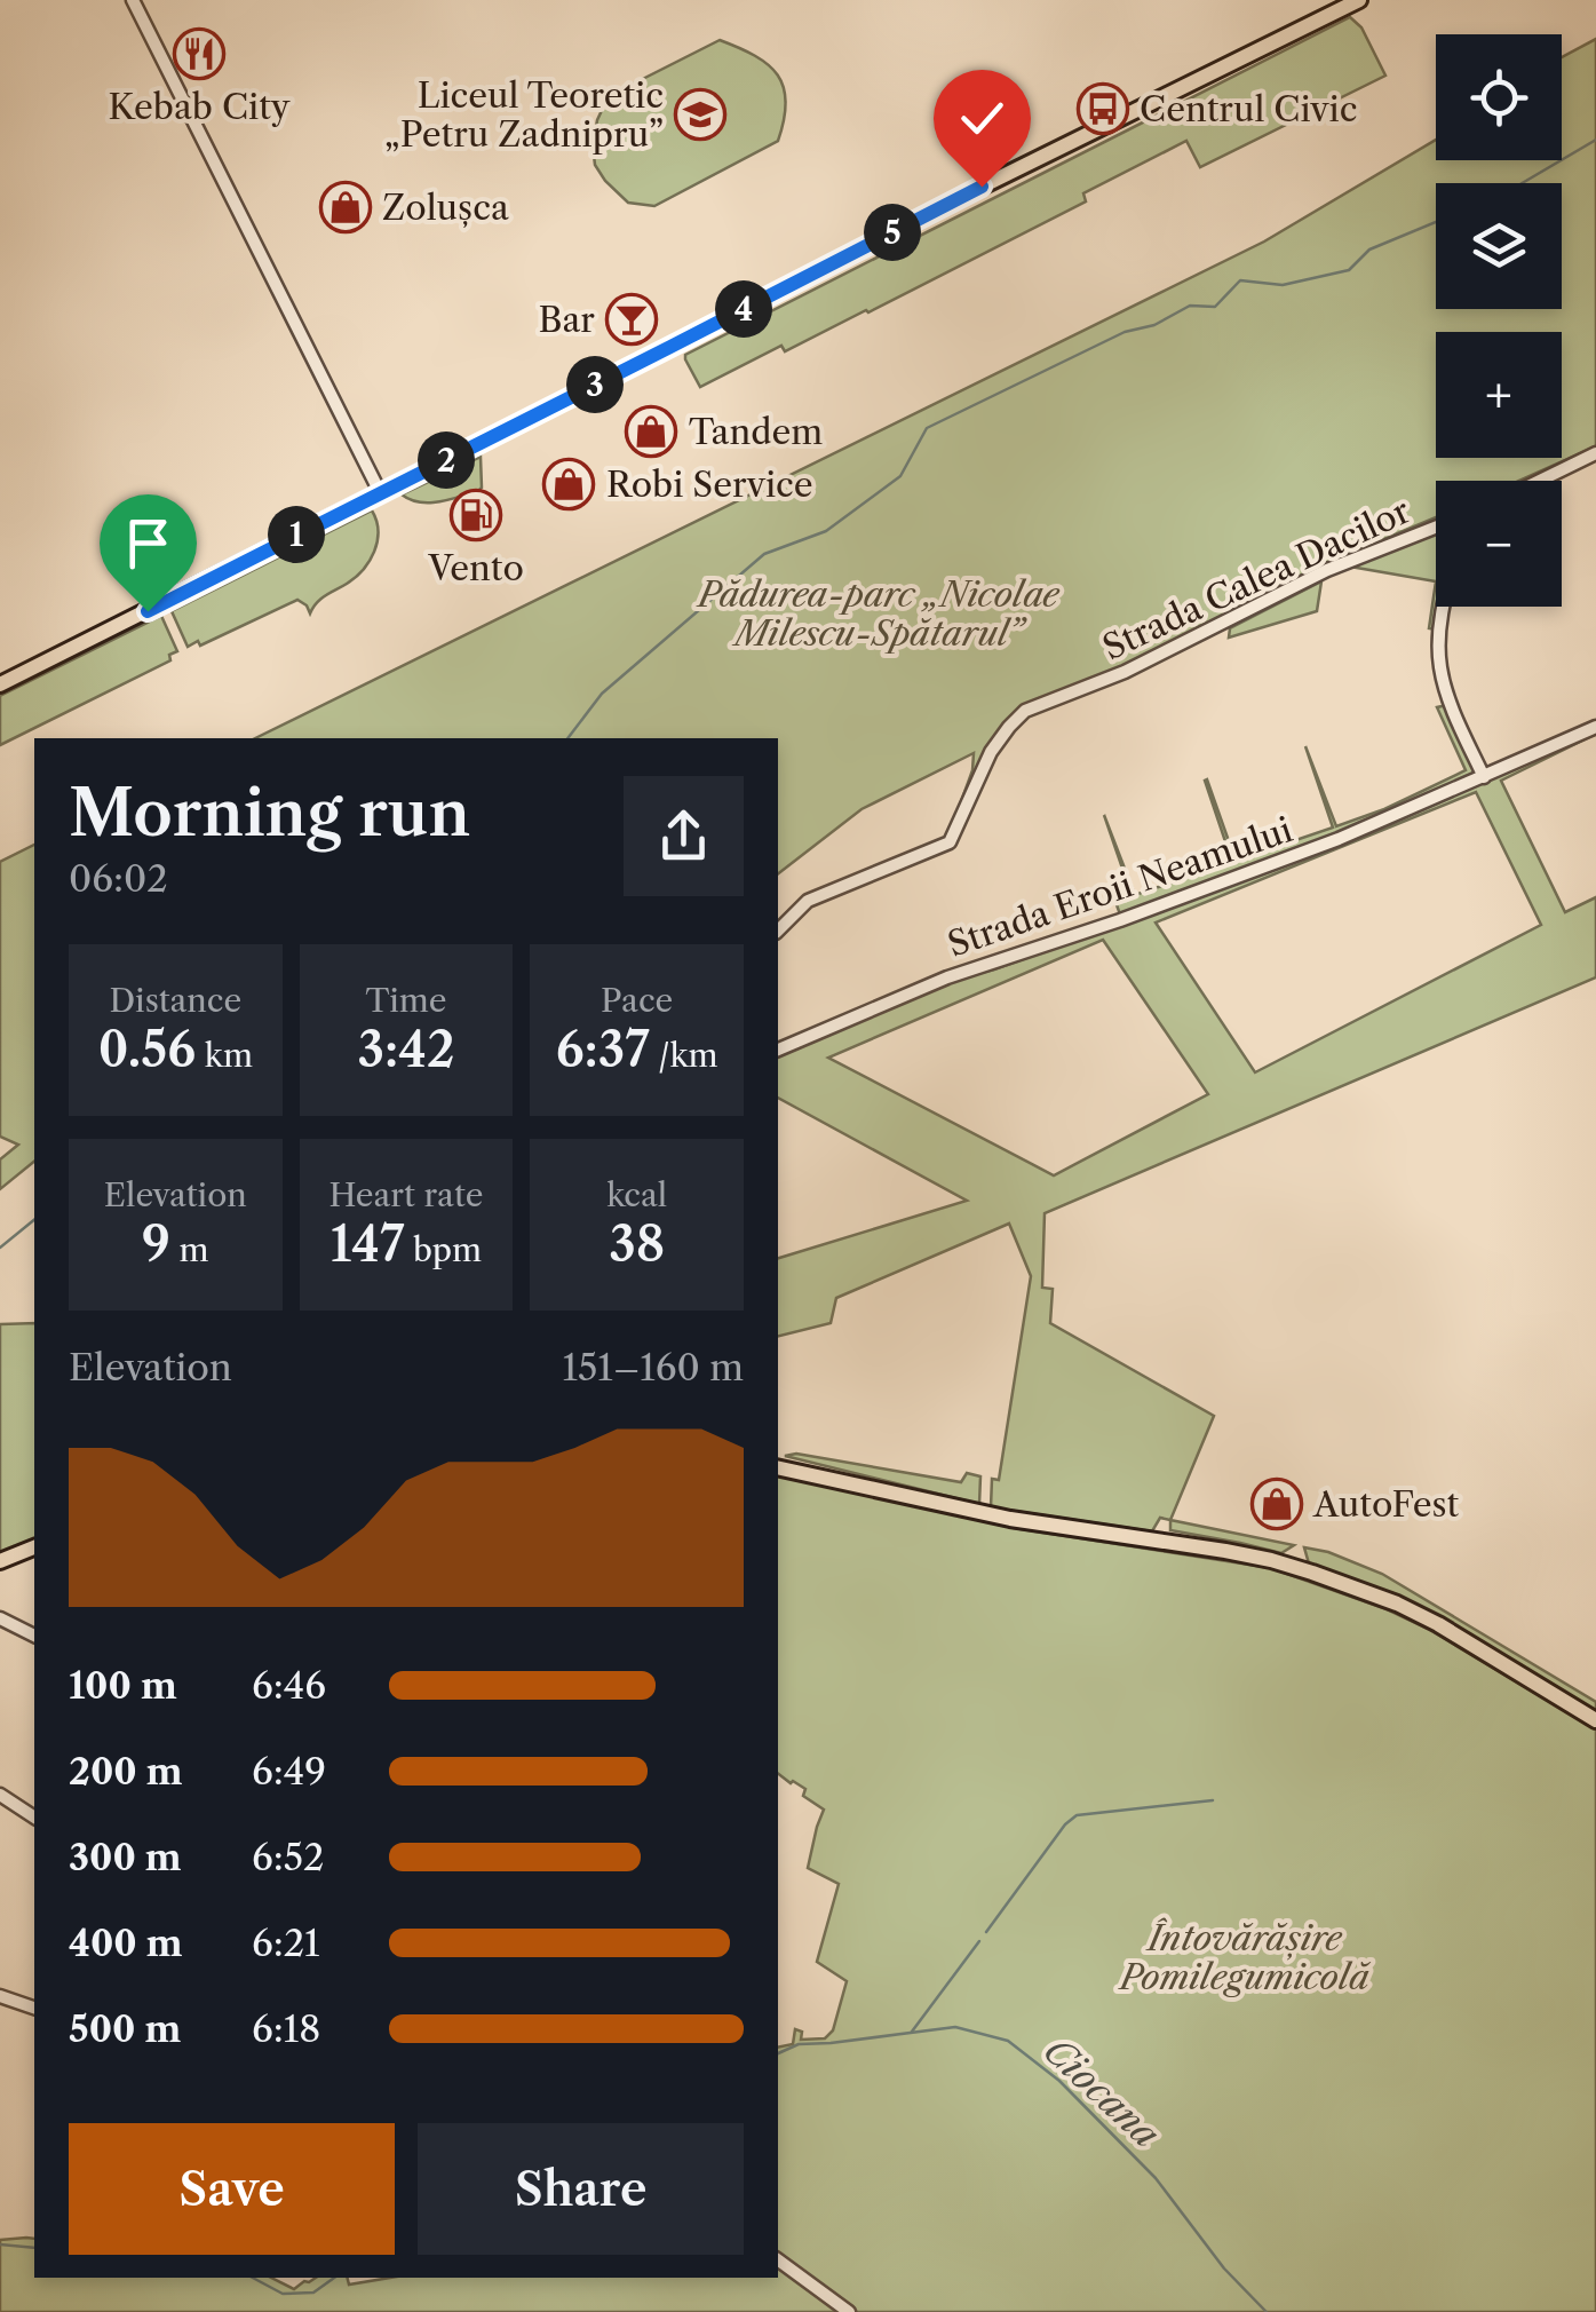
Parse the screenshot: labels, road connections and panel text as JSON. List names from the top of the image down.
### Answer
{
  "streets": {
    "street": ["Strada Calea Dacilor", "Strada Eroii Neamului"]
  },
  "crossings": [
    ["Strada Calea Dacilor", "Strada Eroii Neamului"]
  ],
  "water": ["Ciocana"],
  "parks": ["Pădurea-parc „Nicolae Milescu-Spătarul”", "Întovărășire Pomilegumicolă"],
  "places": {
    "restaurant": ["Kebab City"],
    "bus stop": ["Centrul Civic"],
    "school or university": ["Liceul Teoretic „Petru Zadnipru”"],
    "shop": [
      "Zolușca",
      "Tandem",
      "Robi Service",
      "AutoFest"
    ],
    "bar": ["Bar"],
    "fuel station": ["Vento"]
  },
  "page": {
    "map_buttons": ["+", "−"],
    "pins": [
      "5",
      "4",
      "3",
      "2",
      "1"
    ],
    "heading": ["Morning run", "06:02"],
    "stats": [
      ["Distance", "0.56 km"],
      ["Time", "3:42"],
      ["Pace", "6:37 /km"],
      ["Elevation", "9 m"],
      ["Heart rate", "147 bpm"],
      ["kcal", "38"]
    ],
    "chart": ["Elevation", "151–160 m"],
    "list": [
      {
        "name": "100 m",
        "note": "6:46"
      },
      {
        "name": "200 m",
        "note": "6:49"
      },
      {
        "name": "300 m",
        "note": "6:52"
      },
      {
        "name": "400 m",
        "note": "6:21"
      },
      {
        "name": "500 m",
        "note": "6:18"
      }
    ],
    "buttons": ["Save", "Share"]
  }
}
